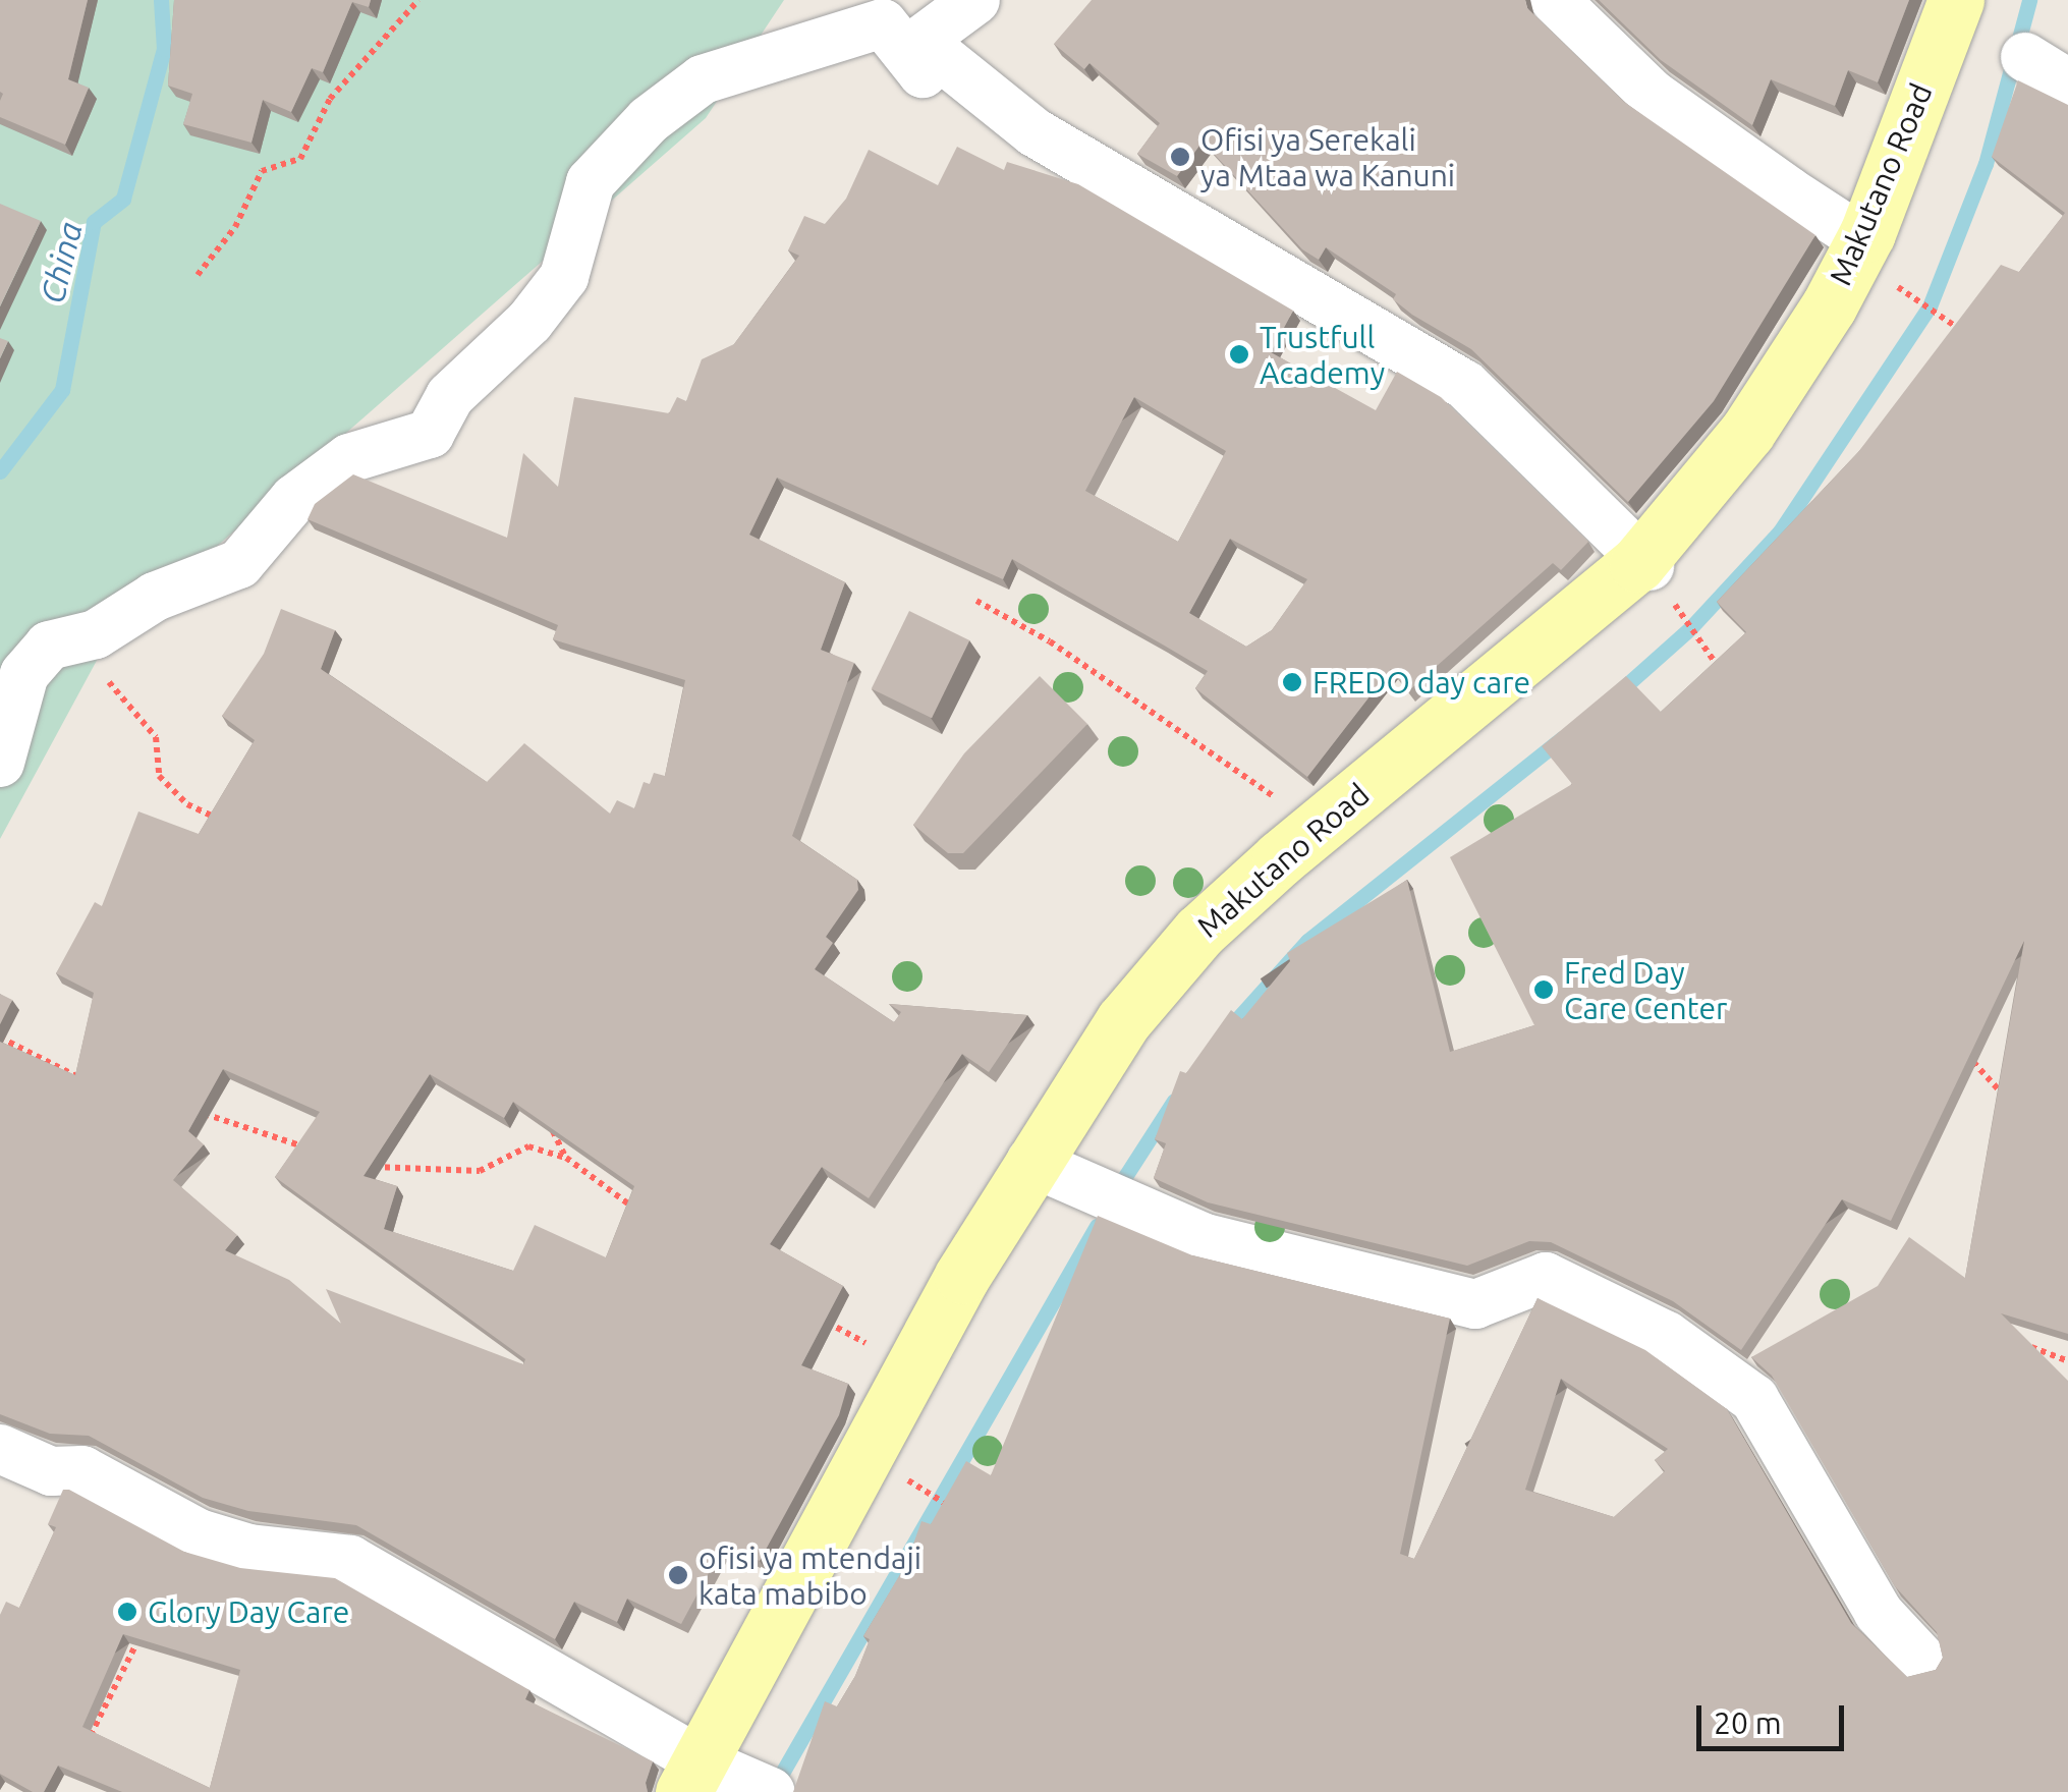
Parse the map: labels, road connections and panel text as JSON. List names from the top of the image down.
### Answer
{
  "streets": {
    "street": ["Makutano Road"]
  },
  "water": ["China"],
  "places": [
    "Ofisi ya Serekali ya Mtaa wa Kanuni",
    "Trustfull Academy",
    "FREDO day care",
    "Fred Day Care Center",
    "ofisi ya mtendaji kata mabibo",
    "Glory Day Care"
  ],
  "scale_bar": "20 m"
}
